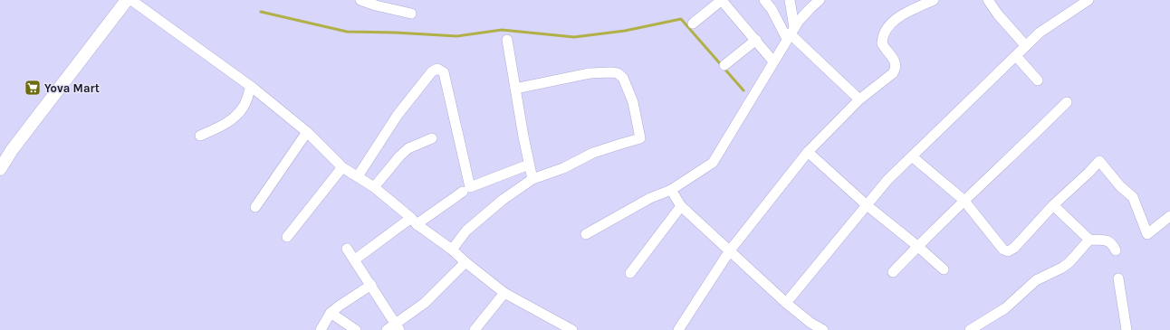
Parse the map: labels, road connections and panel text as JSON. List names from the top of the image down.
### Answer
{
  "places": {
    "supermarket": ["Yova Mart"]
  }
}
